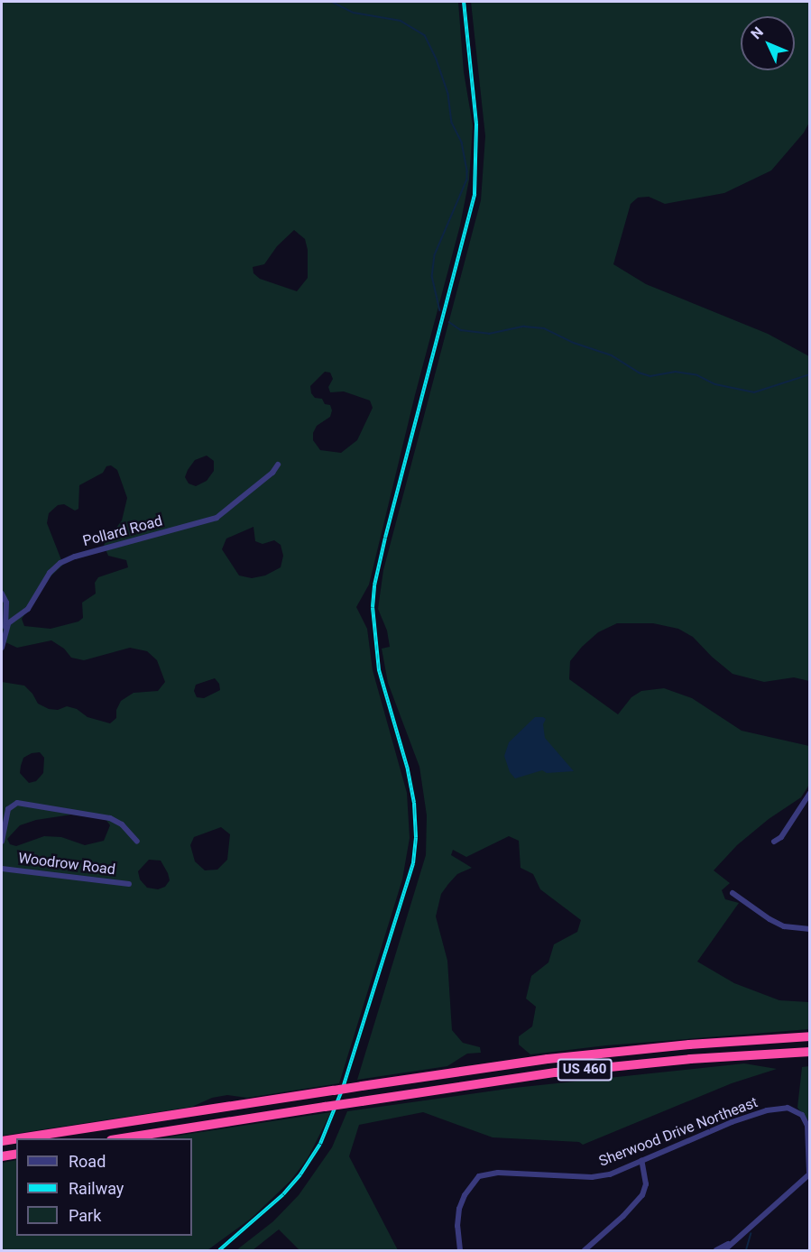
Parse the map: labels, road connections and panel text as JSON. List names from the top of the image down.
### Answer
{
  "streets": {
    "highway": ["US 460"],
    "street": ["Pollard Road", "Woodrow Road", "Sherwood Drive Northeast"]
  },
  "legend": ["Road", "Railway", "Park"],
  "north": "top left"
}
